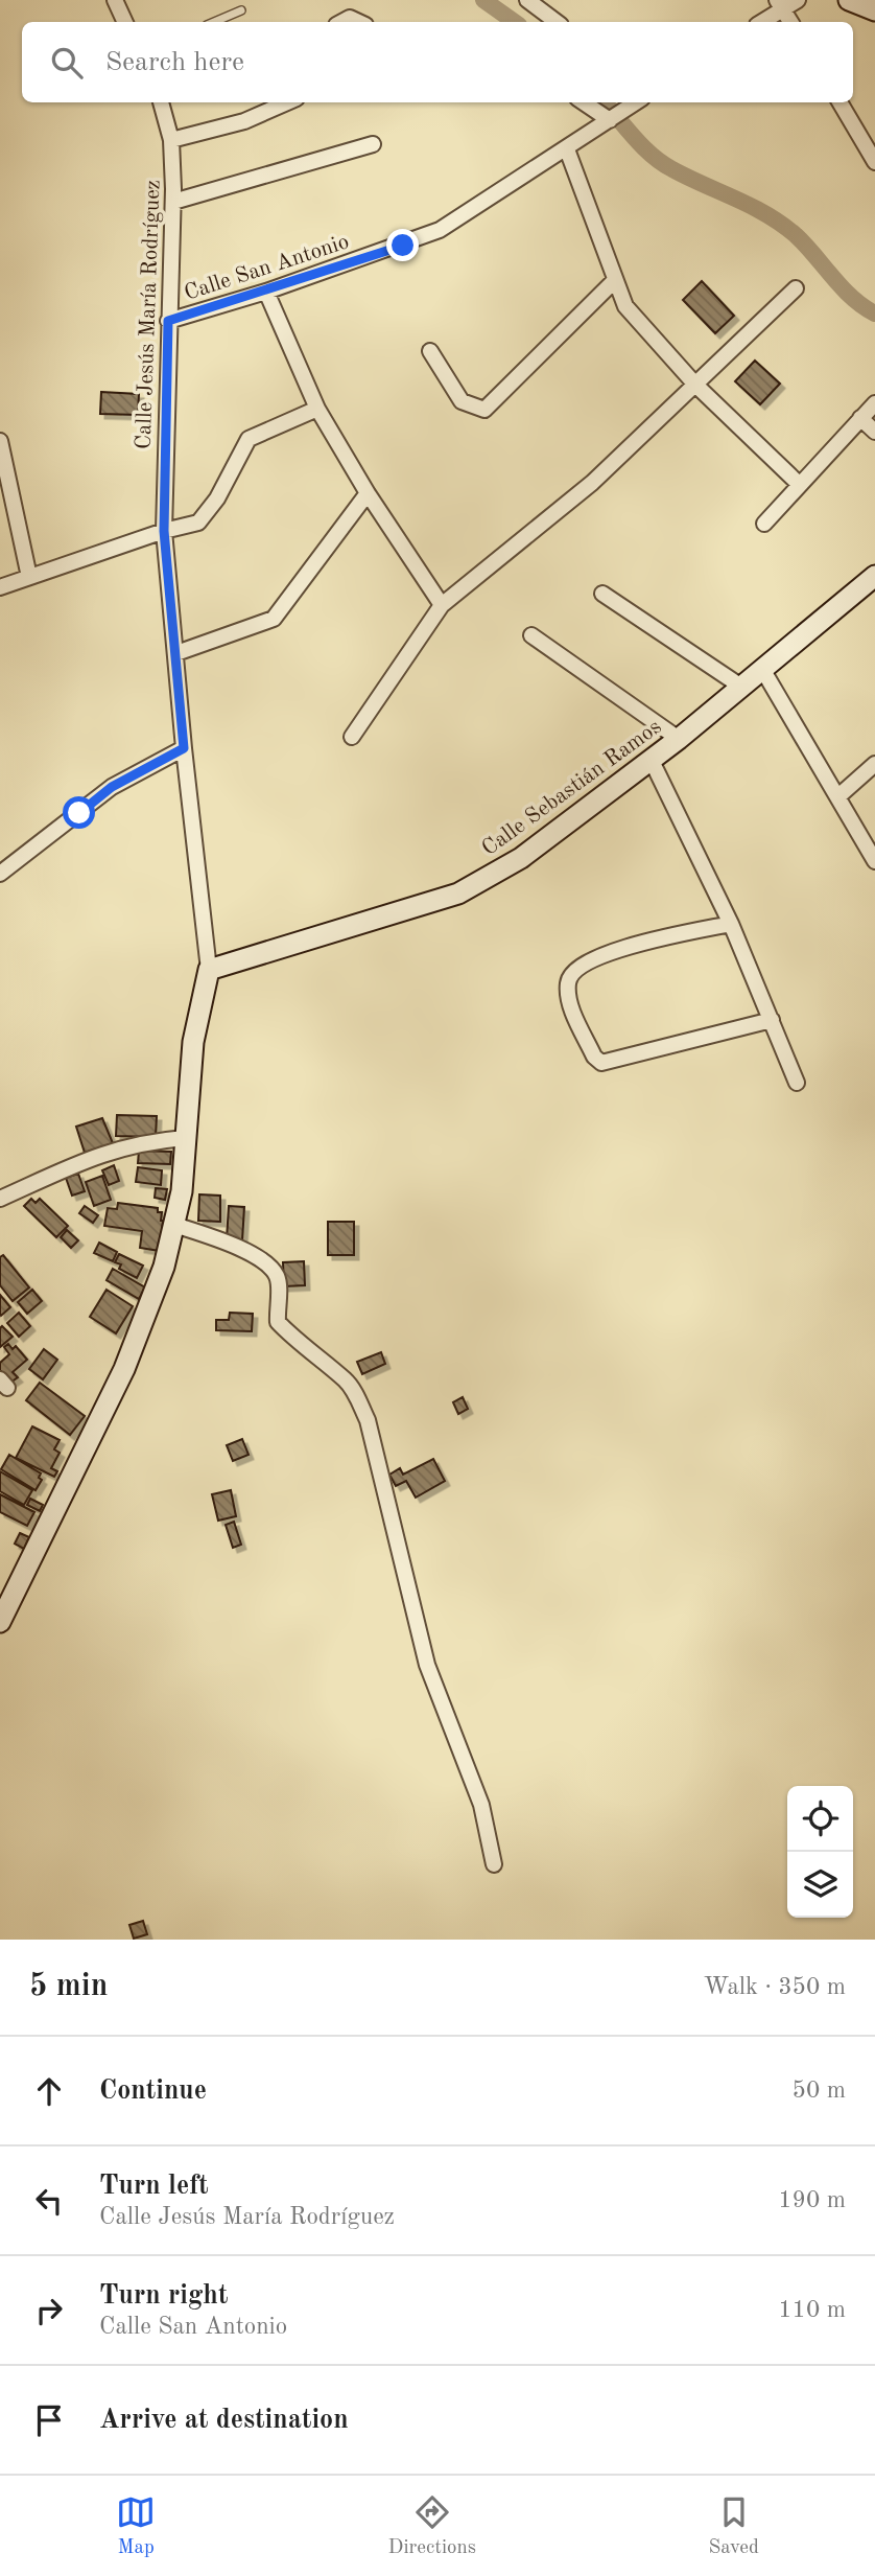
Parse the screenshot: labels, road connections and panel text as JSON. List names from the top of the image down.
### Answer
{
  "streets": {
    "main road": ["Calle Sebastián Ramos"],
    "street": ["Calle San Antonio", "Calle Jesús María Rodríguez"]
  },
  "crossings": [
    ["Calle San Antonio", "Calle Jesús María Rodríguez"],
    ["Calle Jesús María Rodríguez", "Calle Sebastián Ramos"]
  ],
  "page": {
    "search": "Search here",
    "heading": ["5 min", "Walk · 350 m"],
    "list": [
      ["Continue", "50 m"],
      ["Turn left", "Calle Jesús María Rodríguez", "190 m"],
      ["Turn right", "Calle San Antonio", "110 m"],
      "Arrive at destination"
    ],
    "nav": ["Map", "Directions", "Saved"]
  }
}
